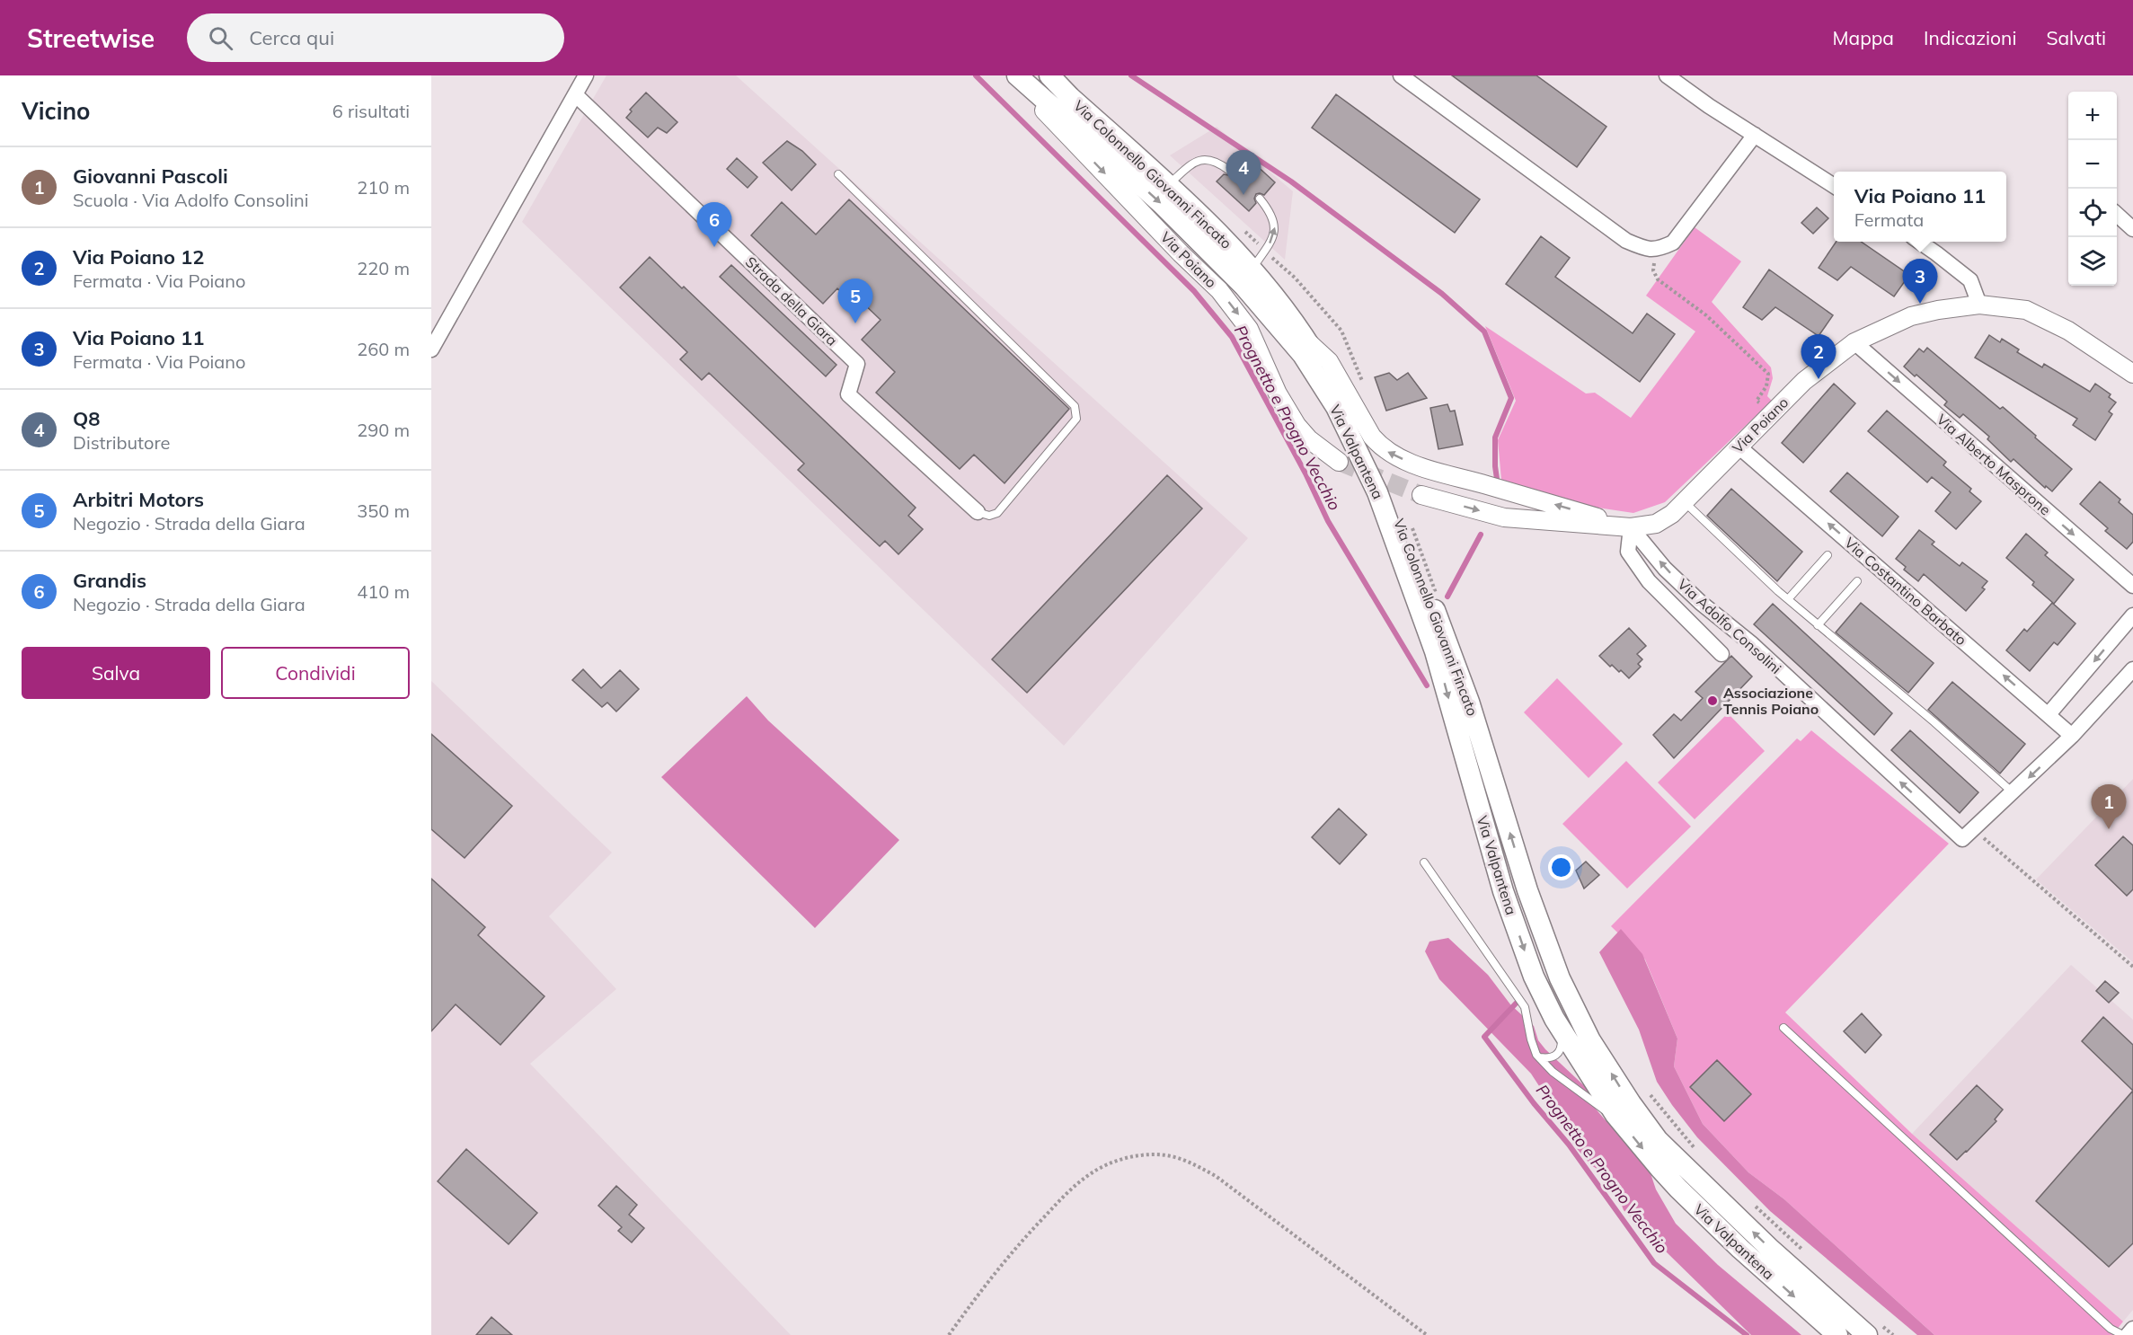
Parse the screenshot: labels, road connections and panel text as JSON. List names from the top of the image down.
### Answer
{
  "streets": {
    "main road": ["Via Colonnello Giovanni Fincato", "Via Valpantena"],
    "street": [
      "Via Poiano",
      "Strada della Giara",
      "Via Alberto Masprone",
      "Via Costantino Barbato",
      "Via Adolfo Consolini"
    ]
  },
  "crossings": [
    ["Via Colonnello Giovanni Fincato", "Via Poiano"],
    ["Via Colonnello Giovanni Fincato", "Via Valpantena"],
    ["Via Poiano", "Via Alberto Masprone"],
    ["Via Poiano", "Via Costantino Barbato"],
    ["Via Poiano", "Via Adolfo Consolini"]
  ],
  "one_way": ["Via Alberto Masprone", "Via Costantino Barbato"],
  "water": ["Prognetto e Progno Vecchio"],
  "places": ["Associazione Tennis Poiano"],
  "page": {
    "header": "Streetwise",
    "search": "Cerca qui",
    "nav": ["Mappa", "Indicazioni", "Salvati"],
    "heading": ["Vicino", "6 risultati"],
    "map_buttons": ["+", "−"],
    "list": [
      {
        "mark": "1",
        "name": "Giovanni Pascoli",
        "note": "Scuola · Via Adolfo Consolini",
        "value": "210 m"
      },
      {
        "mark": "2",
        "name": "Via Poiano 12",
        "note": "Fermata · Via Poiano",
        "value": "220 m"
      },
      {
        "mark": "3",
        "name": "Via Poiano 11",
        "note": "Fermata · Via Poiano",
        "value": "260 m"
      },
      {
        "mark": "4",
        "name": "Q8",
        "note": "Distributore",
        "value": "290 m"
      },
      {
        "mark": "5",
        "name": "Arbitri Motors",
        "note": "Negozio · Strada della Giara",
        "value": "350 m"
      },
      {
        "mark": "6",
        "name": "Grandis",
        "note": "Negozio · Strada della Giara",
        "value": "410 m"
      }
    ],
    "pins": [
      "4",
      "6",
      "3",
      "5",
      "2",
      "1"
    ],
    "popup": ["Via Poiano 11", "Fermata"],
    "buttons": ["Salva", "Condividi"]
  }
}
